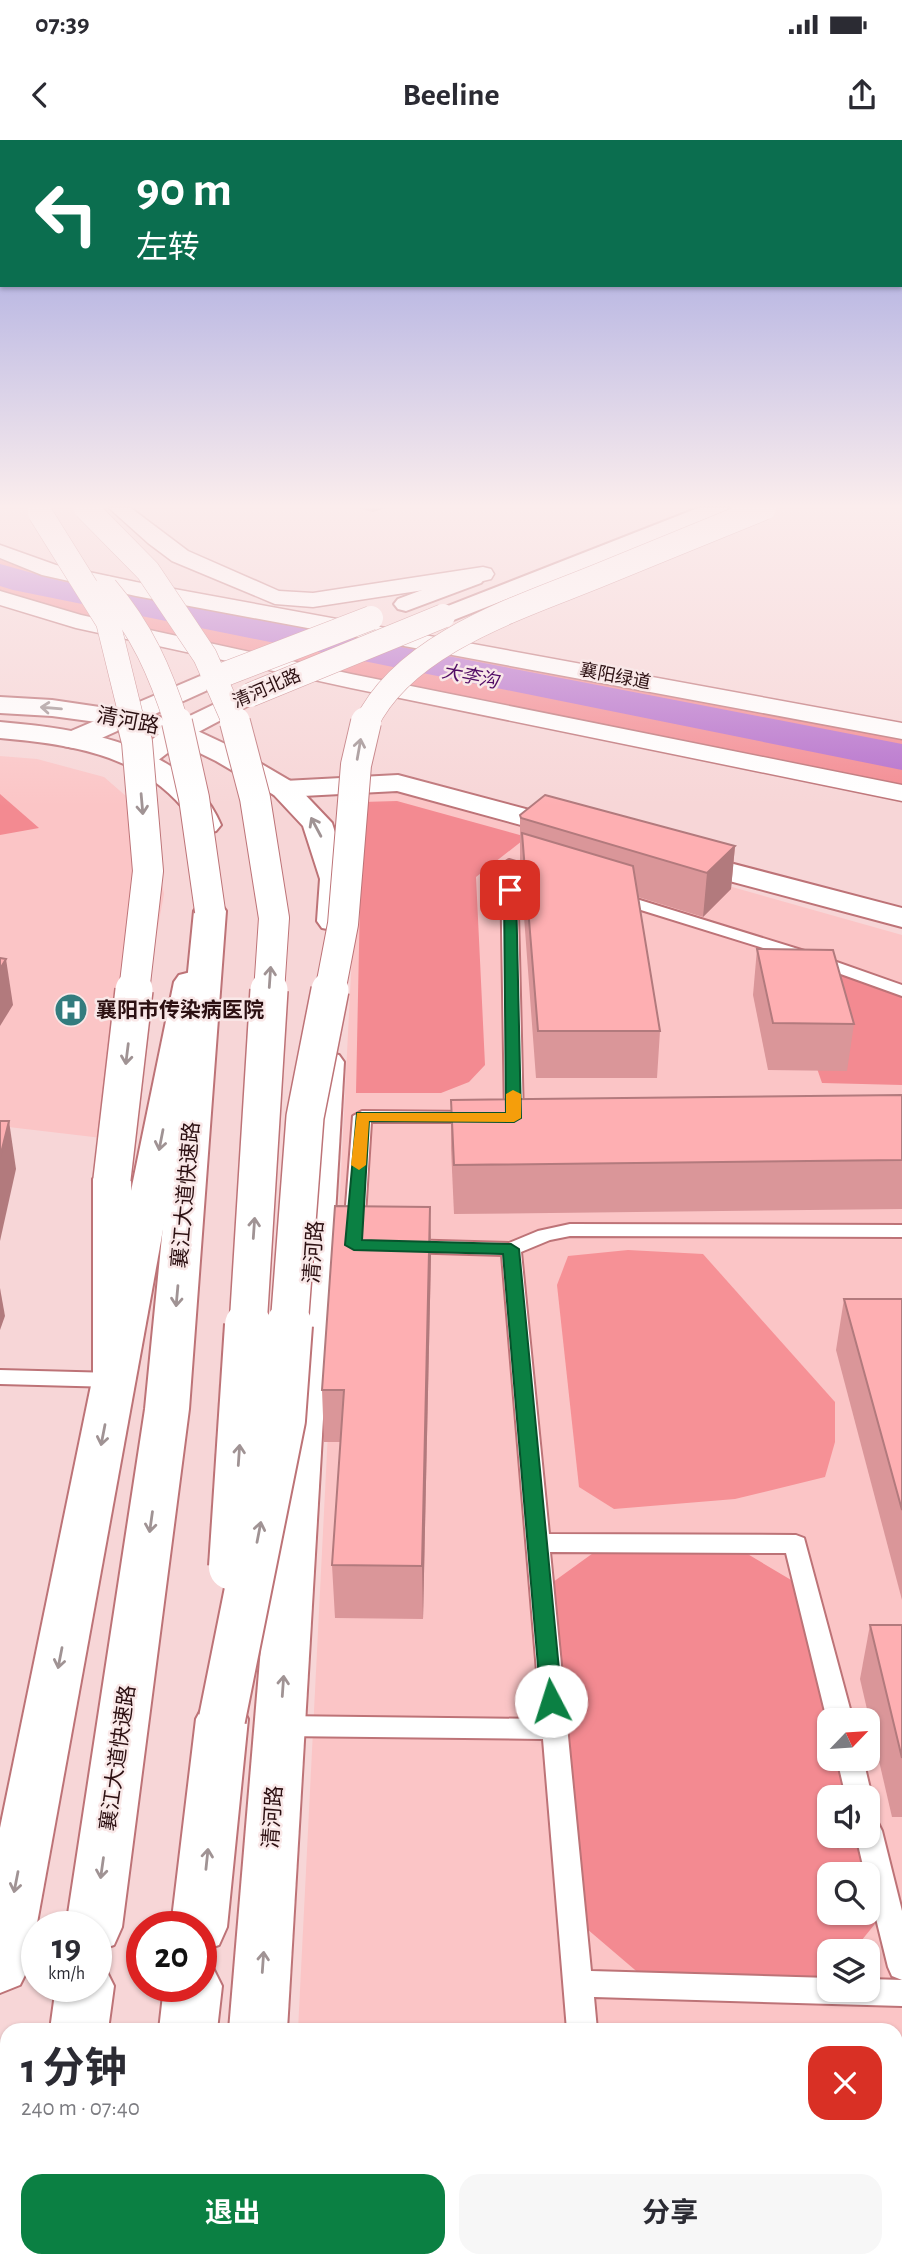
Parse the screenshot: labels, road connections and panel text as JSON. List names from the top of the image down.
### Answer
{
  "streets": {
    "main road": ["清河北路", "清河路", "襄江大道快速路"],
    "street": ["襄阳绿道"]
  },
  "crossings": [
    ["清河北路", "清河路"]
  ],
  "water": ["大李沟"],
  "places": {
    "hospital": ["襄阳市传染病医院"]
  },
  "north": "top right",
  "page": {
    "status": "07:39",
    "header": "Beeline",
    "turn": ["90 m", "左转"],
    "speed": "19 km/h",
    "limit": "20",
    "heading": ["1 分钟", "240 m · 07:40"],
    "buttons": ["退出", "分享"]
  }
}
